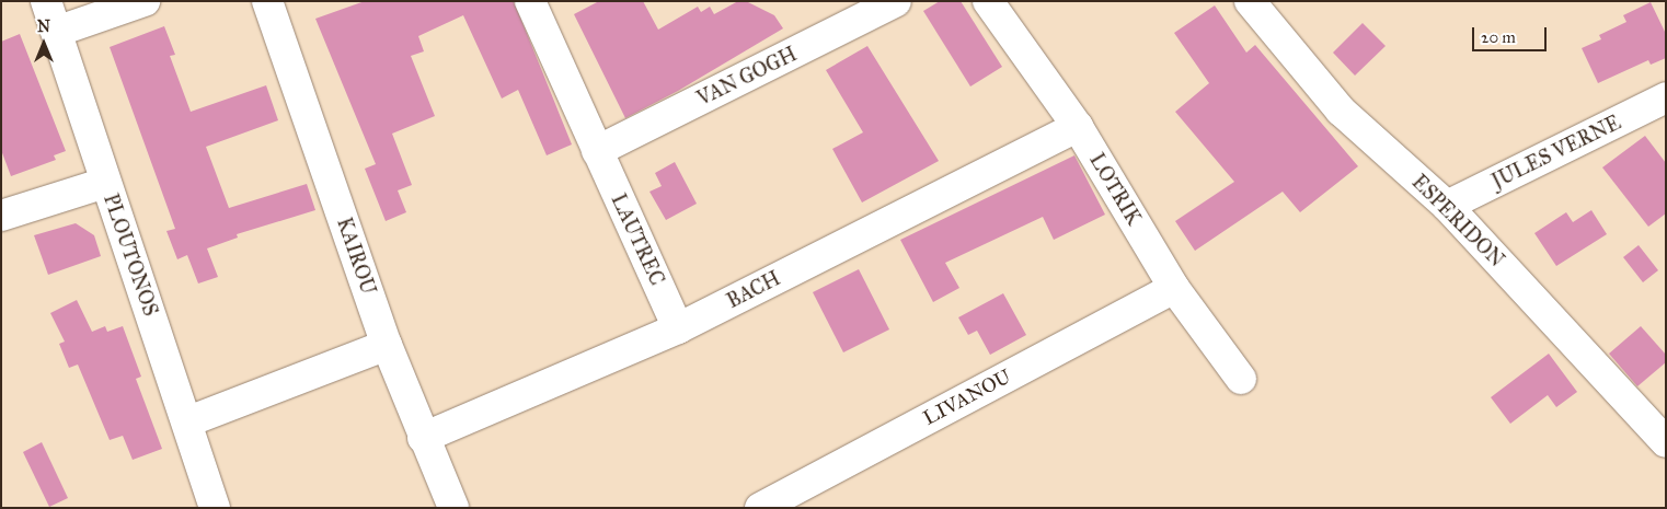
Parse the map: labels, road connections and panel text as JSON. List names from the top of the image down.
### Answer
{
  "streets": {
    "street": [
      "VAN GOGH",
      "JULES VERNE",
      "LOTRIK",
      "ESPERIDON",
      "LAUTREC",
      "PLOUTONOS",
      "KAIROU",
      "BACH",
      "LIVANOU"
    ]
  },
  "crossings": [
    ["VAN GOGH", "LAUTREC"],
    ["JULES VERNE", "ESPERIDON"],
    ["LOTRIK", "BACH"],
    ["LOTRIK", "LIVANOU"],
    ["LAUTREC", "BACH"],
    ["KAIROU", "BACH"]
  ],
  "scale_bar": "20 m",
  "north": "top"
}
